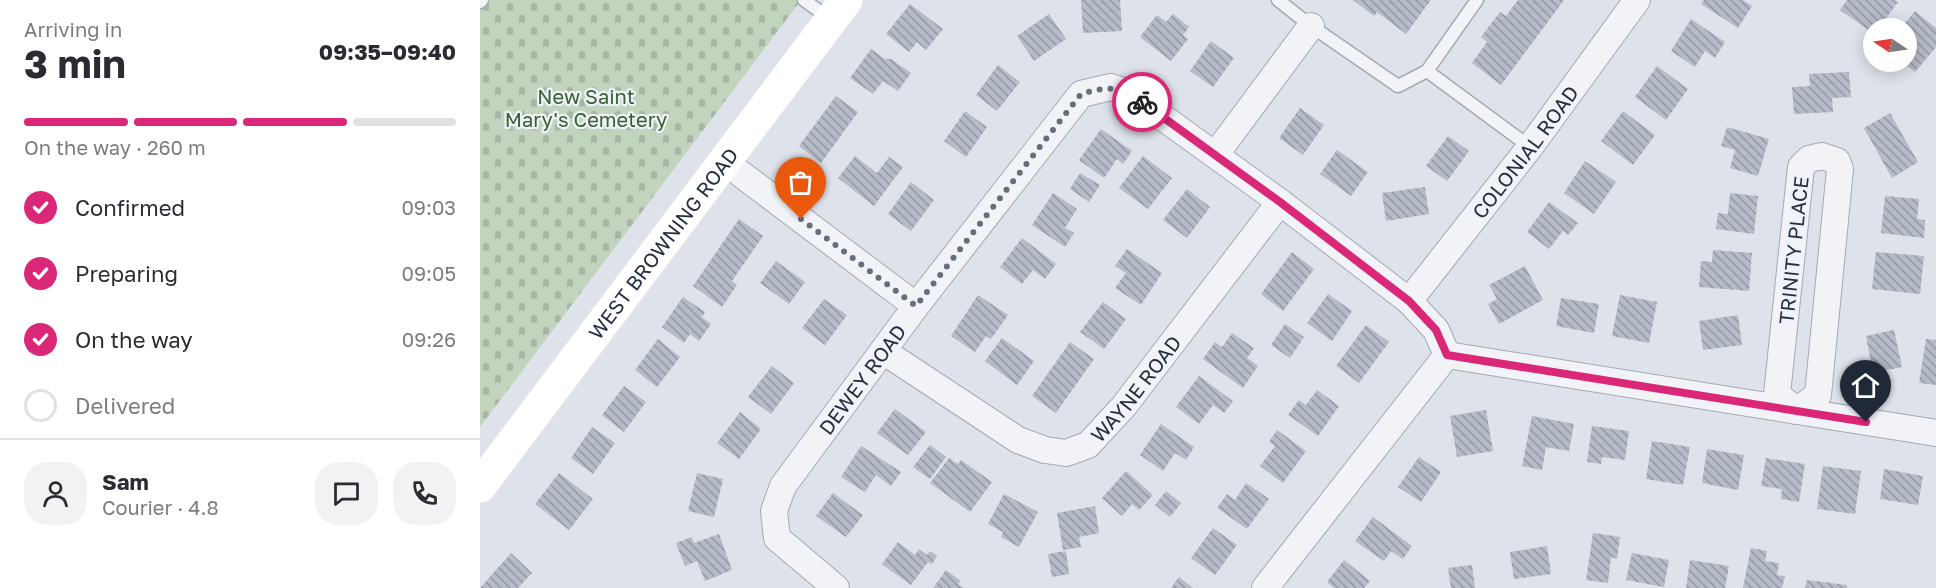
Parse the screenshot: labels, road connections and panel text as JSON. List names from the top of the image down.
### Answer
{
  "streets": {
    "main road": ["WEST BROWNING ROAD"],
    "street": [
      "COLONIAL ROAD",
      "TRINITY PLACE",
      "DEWEY ROAD",
      "WAYNE ROAD"
    ]
  },
  "crossings": [
    ["DEWEY ROAD", "WAYNE ROAD"]
  ],
  "parks": ["New Saint Mary's Cemetery"],
  "north": "left",
  "page": {
    "heading": ["3 min", "Arriving in", "09:35–09:40"],
    "panel": ["Sam", "Courier · 4.8"],
    "bar": "On the way · 260 m",
    "list": [
      ["Confirmed", "09:03"],
      ["Preparing", "09:05"],
      ["On the way", "09:26"],
      "Delivered"
    ]
  }
}
